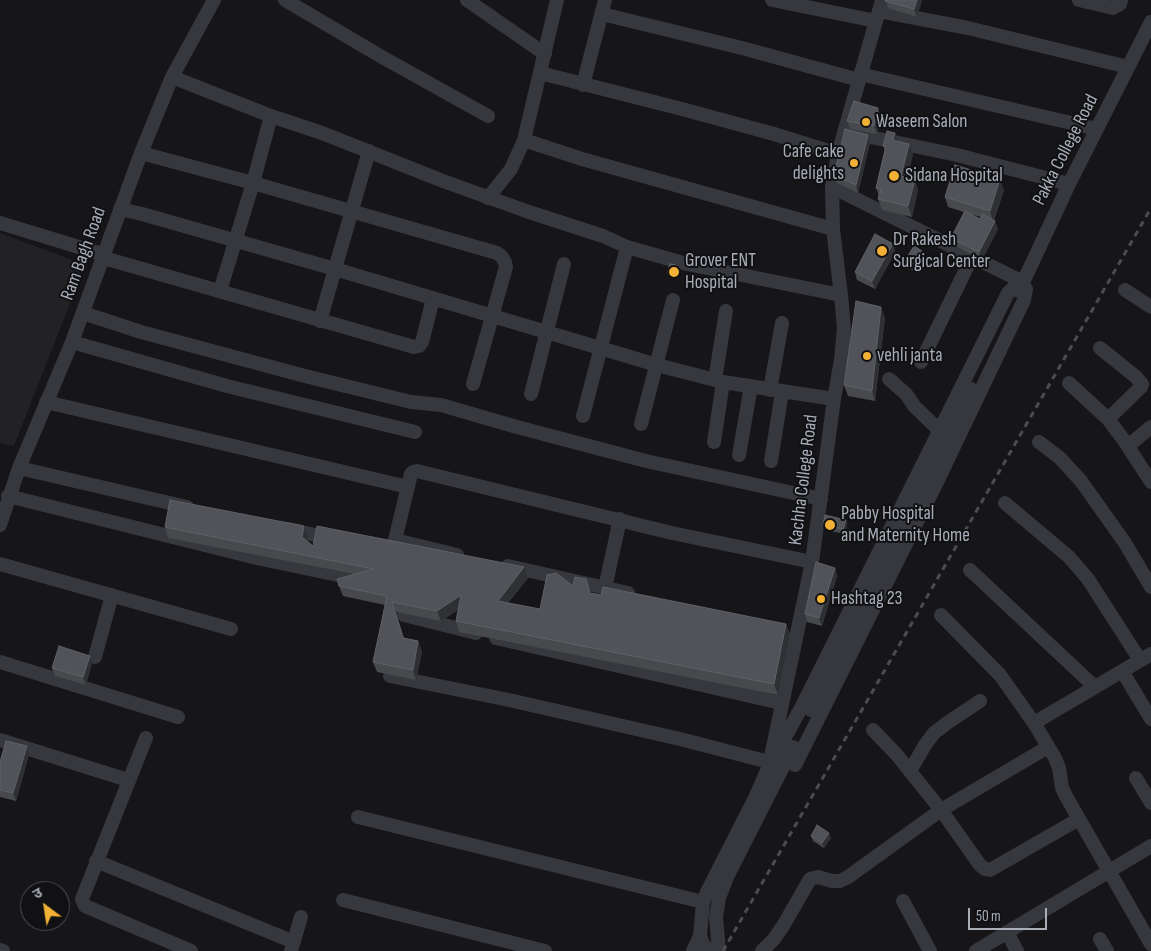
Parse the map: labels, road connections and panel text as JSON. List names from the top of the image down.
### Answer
{
  "streets": {
    "street": ["Pakka College Road", "Ram Bagh Road", "Kachha College Road"]
  },
  "places": [
    "Waseem Salon",
    "Cafe cake delights",
    "Sidana Hospital",
    "Dr Rakesh Surgical Center",
    "Grover ENT Hospital",
    "vehli janta",
    "Pabby Hospital and Maternity Home",
    "Hashtag 23"
  ],
  "scale_bar": "50 m",
  "north": "top left"
}
